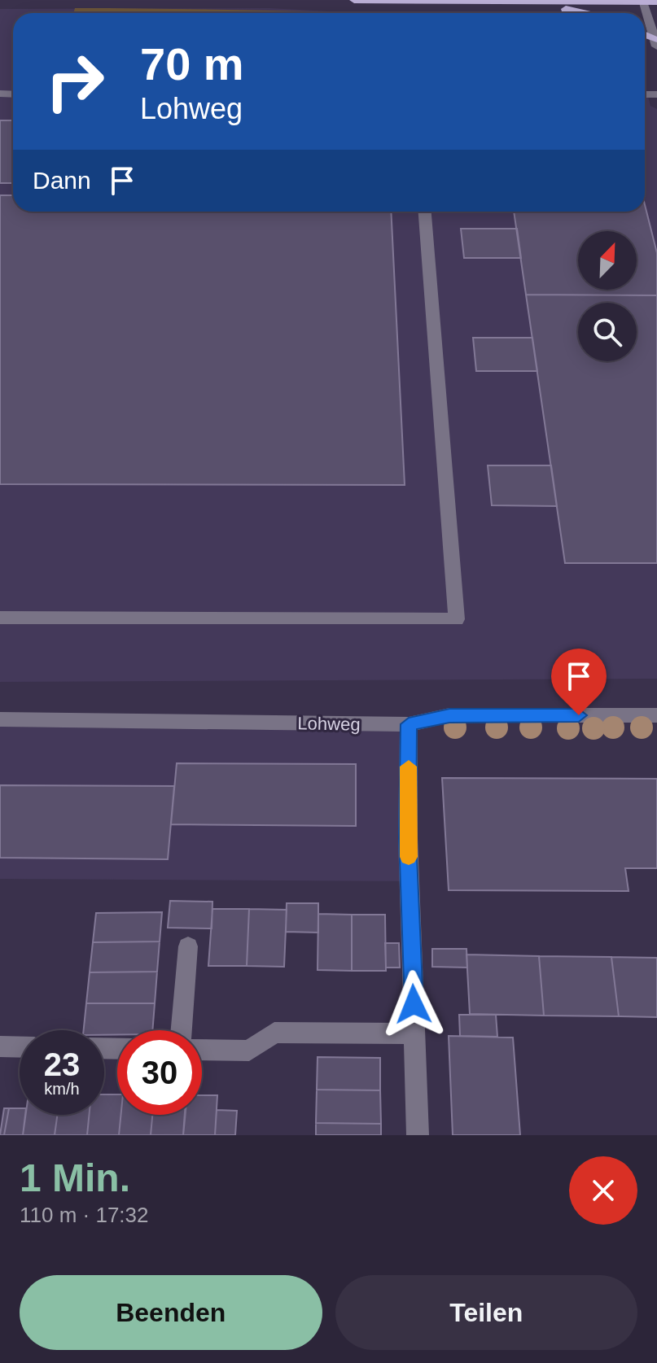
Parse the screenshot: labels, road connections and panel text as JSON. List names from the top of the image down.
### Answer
{
  "streets": {
    "street": ["Lohweg"]
  },
  "north": "top right",
  "page": {
    "turn": ["70 m", "Lohweg"],
    "then": "Dann",
    "speed": "23 km/h",
    "limit": "30",
    "heading": ["1 Min.", "110 m · 17:32"],
    "buttons": ["Beenden", "Teilen"]
  }
}
